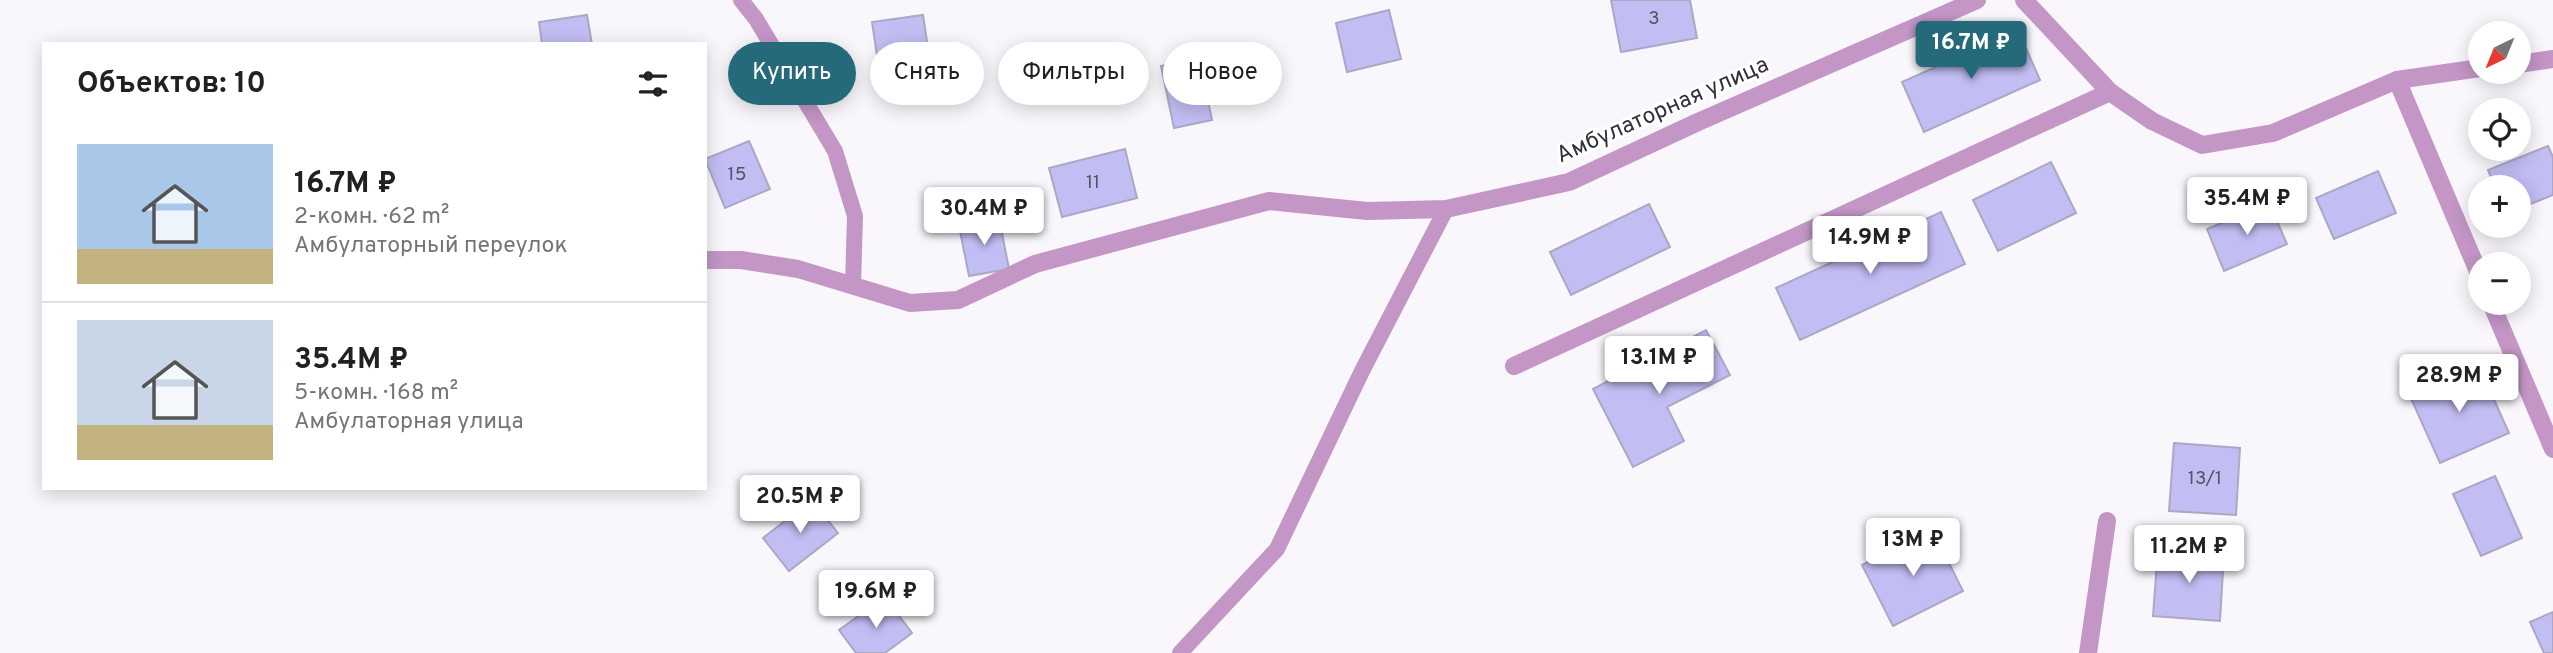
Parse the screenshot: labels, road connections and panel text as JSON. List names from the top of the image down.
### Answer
{
  "streets": {
    "street": ["Амбулаторная улица"]
  },
  "house_numbers": [
    "3",
    "15",
    "11",
    "13/1"
  ],
  "north": "bottom left",
  "page": {
    "map_buttons": ["+", "−"],
    "price": [
      "16.7M ₽",
      "35.4M ₽",
      "30.4M ₽",
      "14.9M ₽",
      "13.1M ₽",
      "28.9M ₽",
      "20.5M ₽",
      "13M ₽",
      "11.2M ₽",
      "19.6M ₽"
    ],
    "chip": [
      "Купить",
      "Снять",
      "Фильтры",
      "Новое"
    ],
    "heading": "Объектов: 10",
    "list": [
      {
        "name": "16.7M ₽",
        "note": "2-комн. · 62 m² · Амбулаторный переулок"
      },
      {
        "name": "35.4M ₽",
        "note": "5-комн. · 168 m² · Амбулаторная улица"
      }
    ]
  }
}
